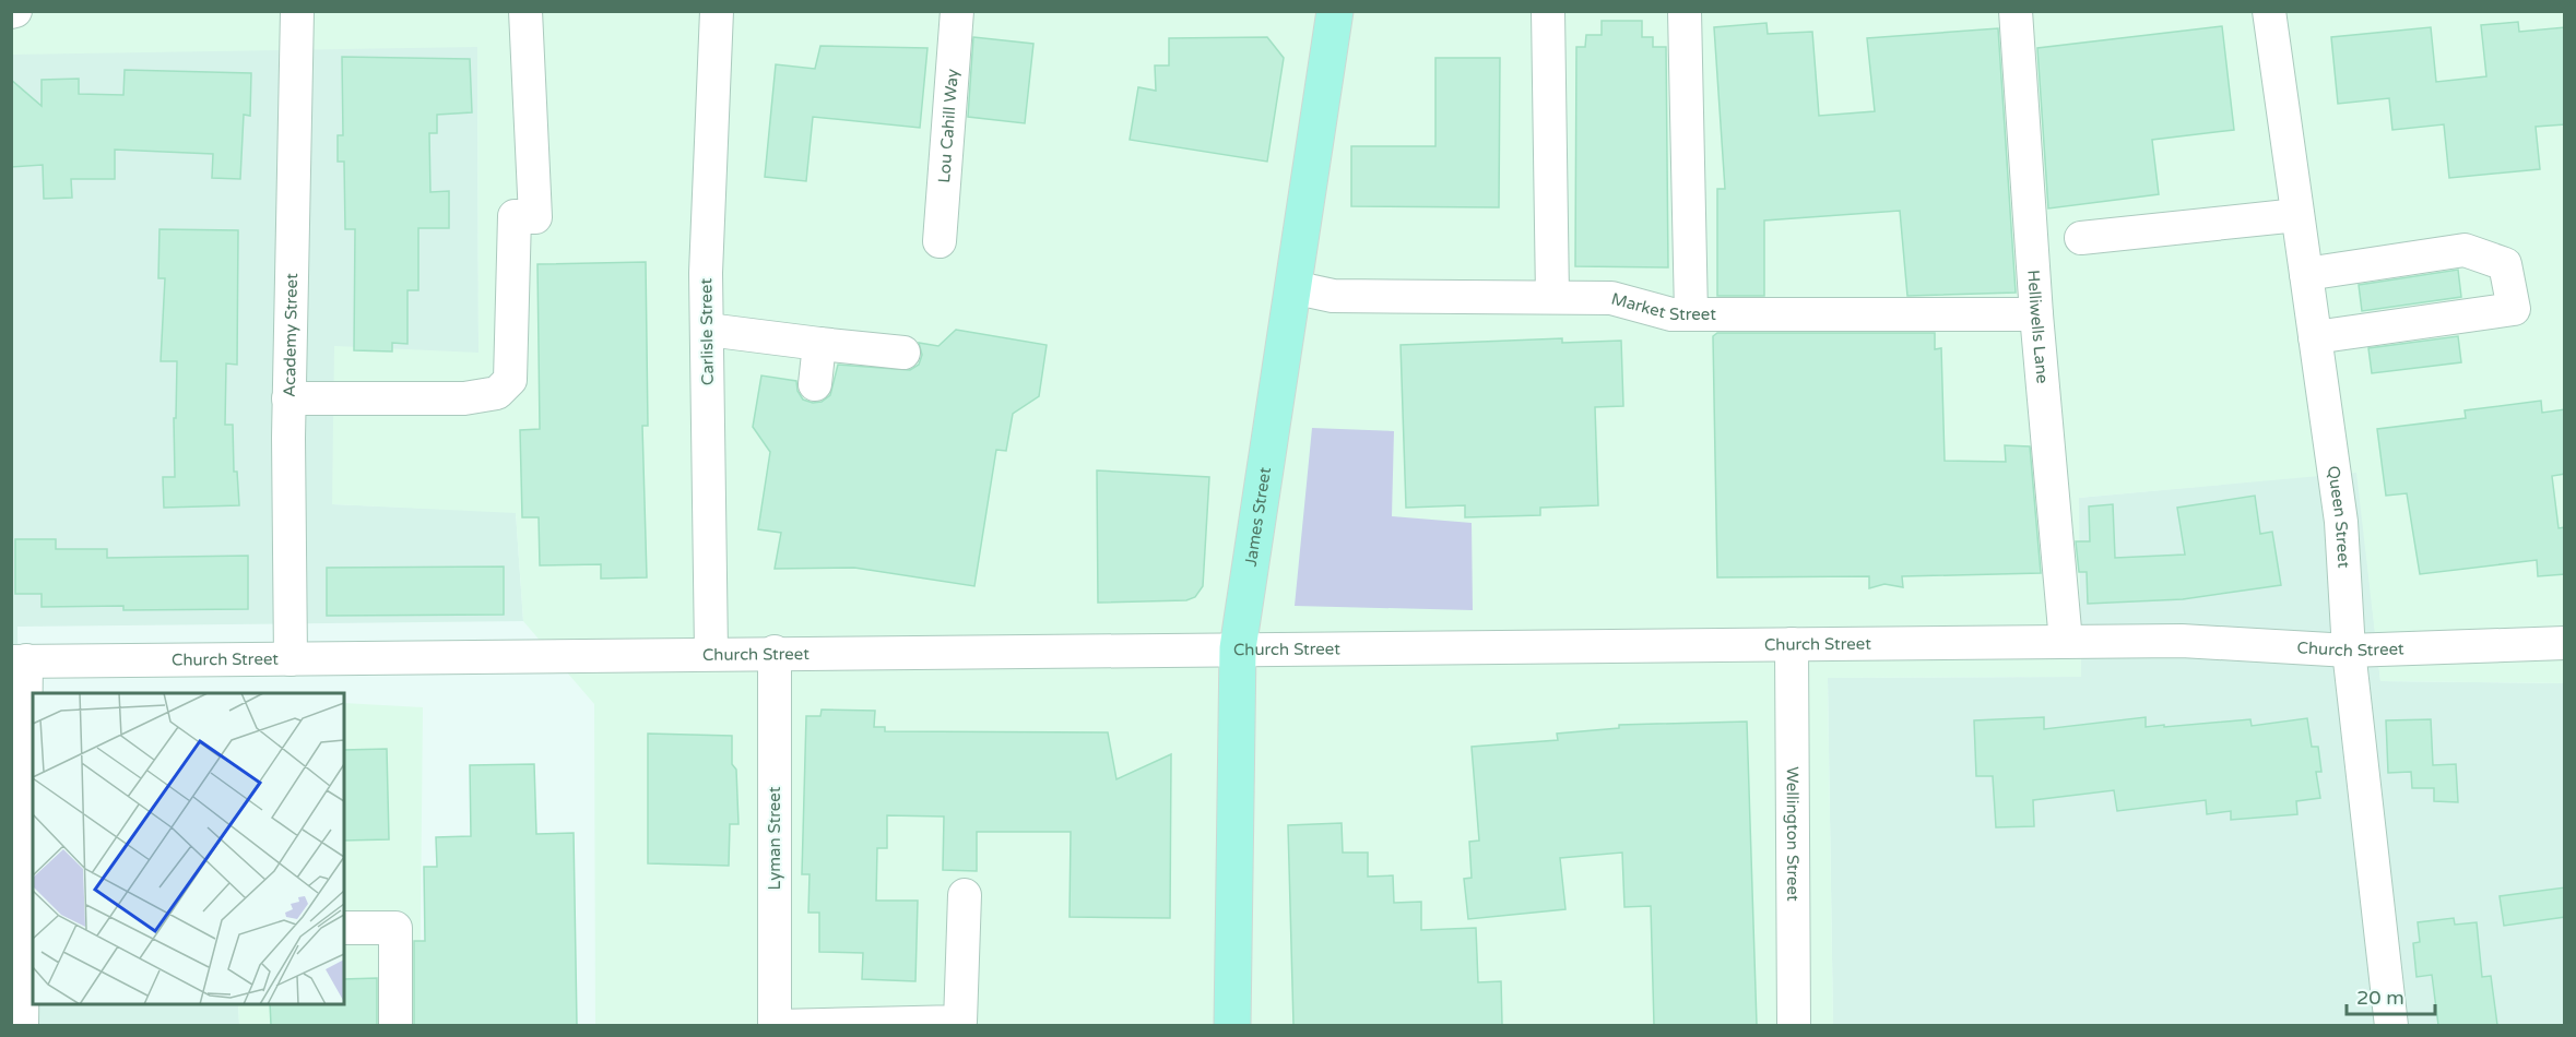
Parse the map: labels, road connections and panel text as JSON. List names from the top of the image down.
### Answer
{
  "streets": {
    "main road": ["James Street"],
    "street": [
      "Lou Cahill Way",
      "Market Street",
      "Helliwells Lane",
      "Carlisle Street",
      "Academy Street",
      "Queen Street",
      "Church Street",
      "Wellington Street",
      "Lyman Street"
    ]
  },
  "crossings": [
    ["Market Street", "Helliwells Lane"],
    ["Market Street", "James Street"],
    ["Helliwells Lane", "Church Street"],
    ["Carlisle Street", "Church Street"],
    ["Academy Street", "Church Street"],
    ["James Street", "Church Street"],
    ["Queen Street", "Church Street"],
    ["Church Street", "Wellington Street"],
    ["Church Street", "Lyman Street"]
  ],
  "scale_bar": "20 m"
}
